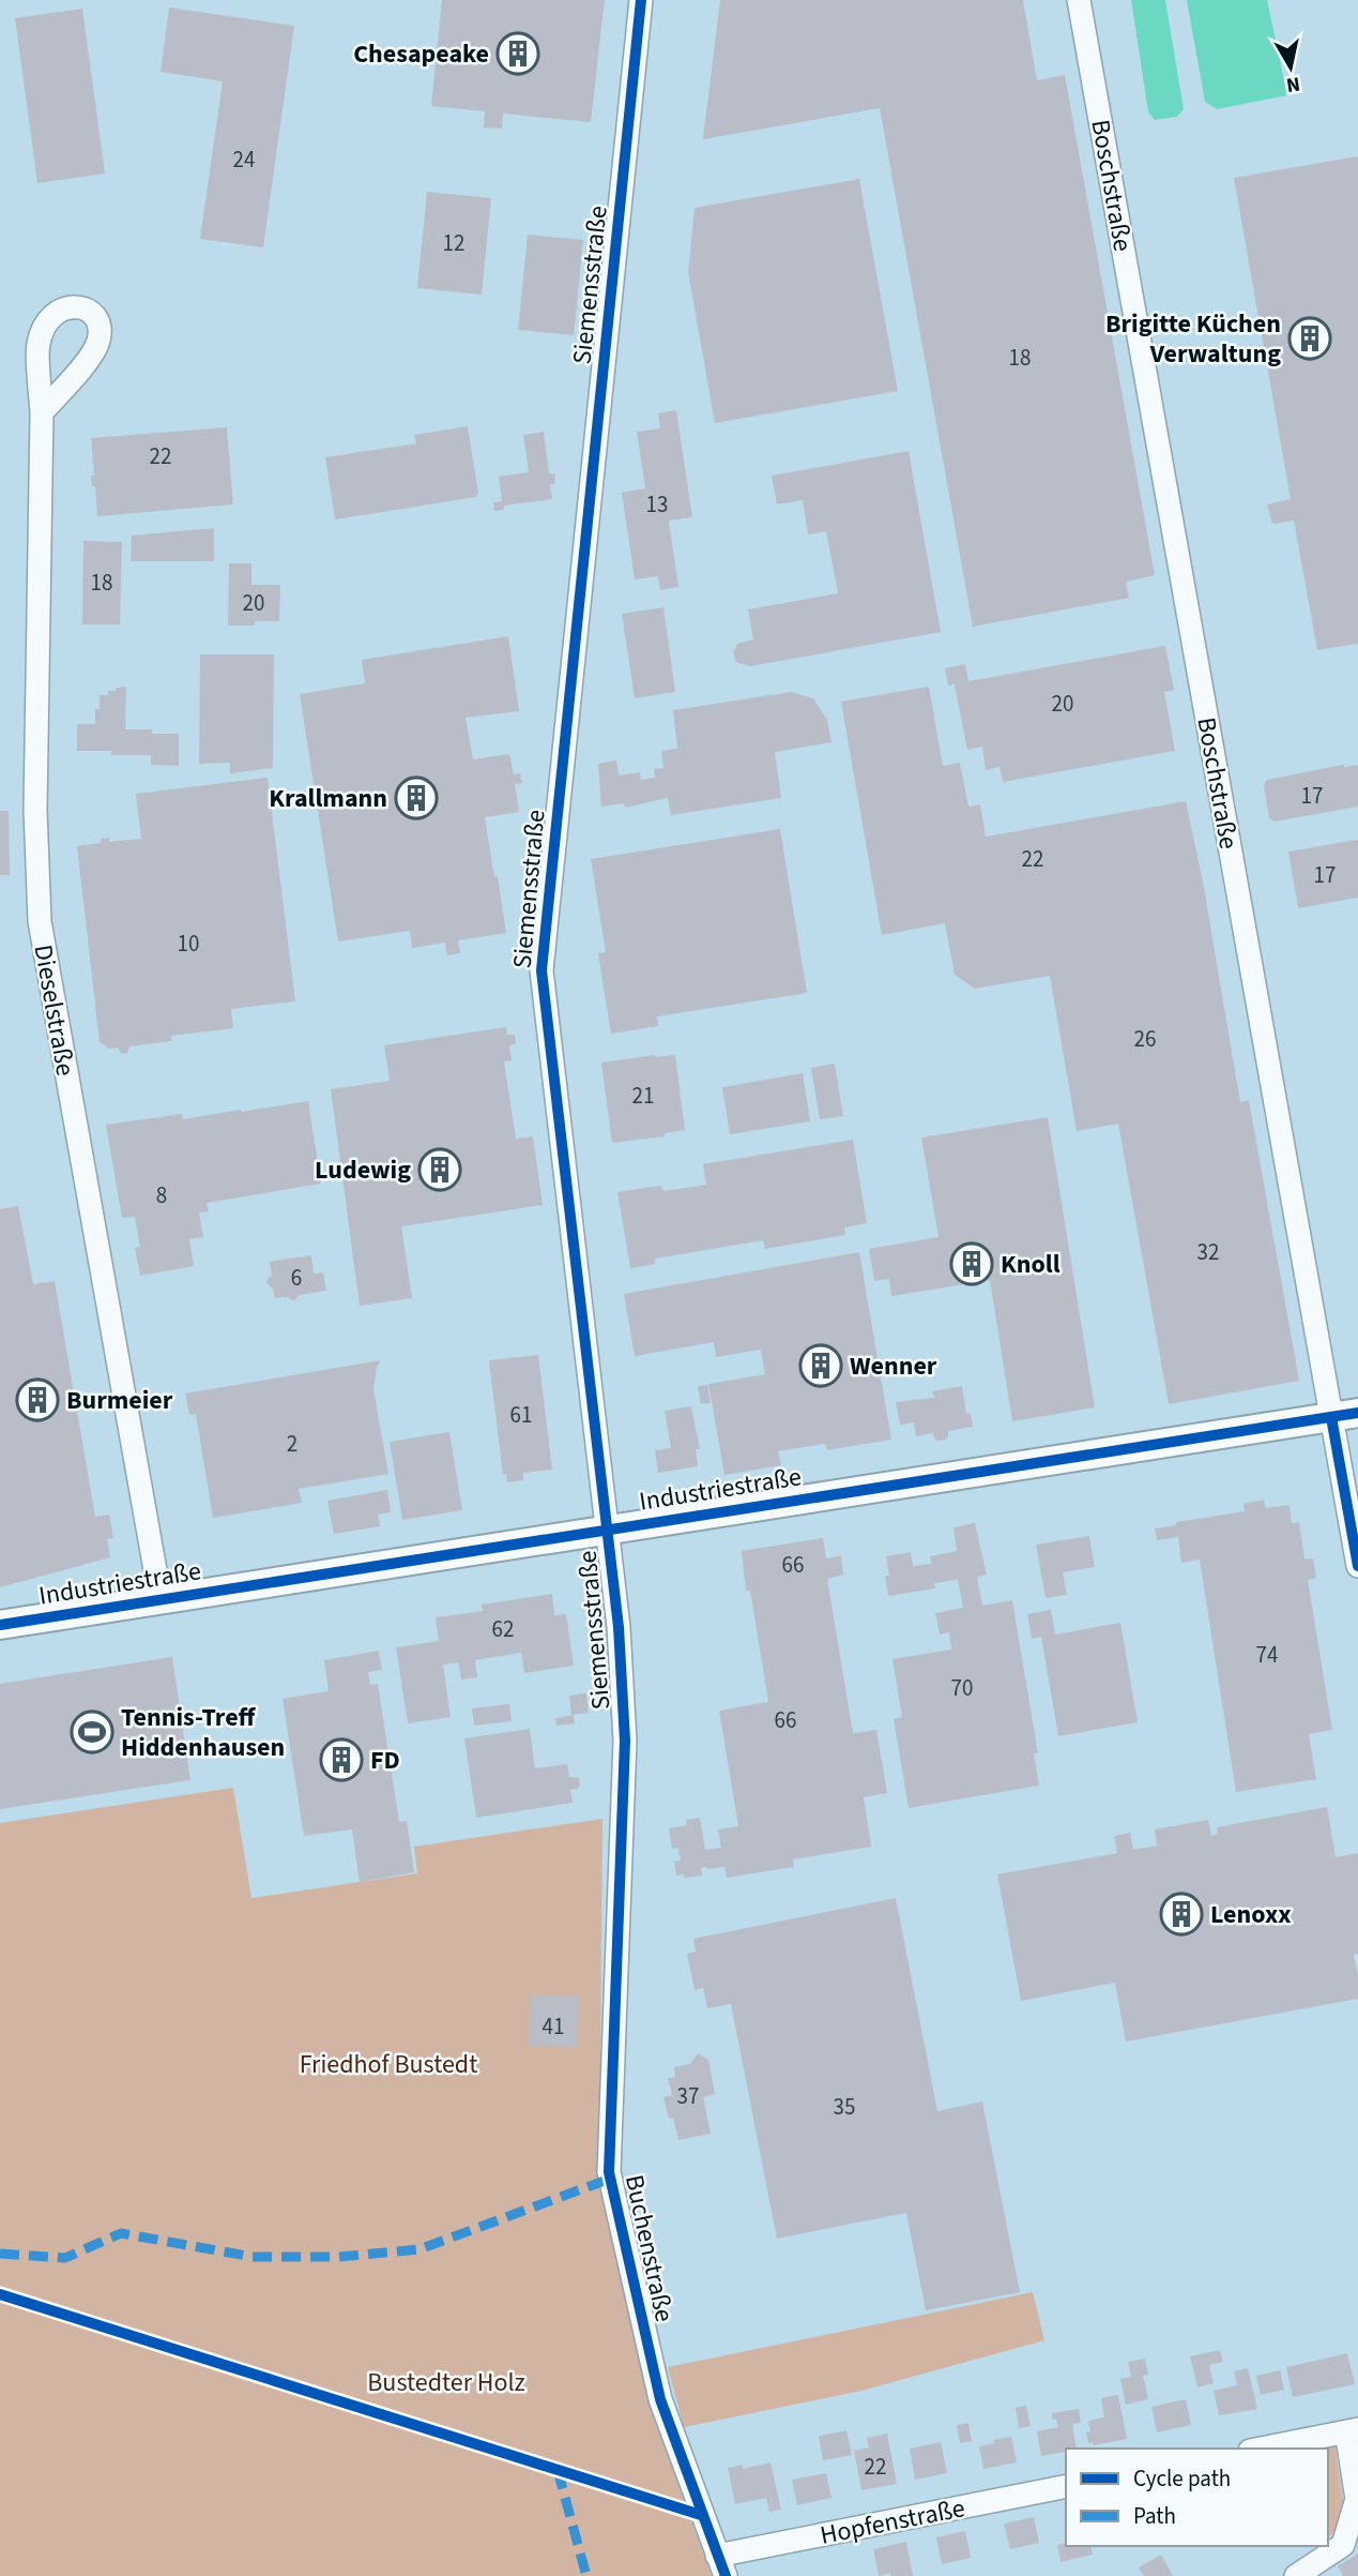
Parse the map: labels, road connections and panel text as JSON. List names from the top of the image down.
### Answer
{
  "streets": {
    "street": [
      "Boschstraße",
      "Siemensstraße",
      "Dieselstraße",
      "Industriestraße",
      "Buchenstraße",
      "Hopfenstraße"
    ]
  },
  "crossings": [
    ["Boschstraße", "Industriestraße"],
    ["Siemensstraße", "Industriestraße"],
    ["Siemensstraße", "Buchenstraße"],
    ["Dieselstraße", "Industriestraße"],
    ["Buchenstraße", "Hopfenstraße"]
  ],
  "parks": ["Friedhof Bustedt", "Bustedter Holz"],
  "places": {
    "building": [
      "Chesapeake",
      "Brigitte Küchen Verwaltung",
      "Krallmann",
      "Ludewig",
      "Knoll",
      "Wenner",
      "Burmeier",
      "FD",
      "Lenoxx"
    ],
    "sports": ["Tennis-Treff Hiddenhausen"]
  },
  "house_numbers": [
    "24",
    "12",
    "18",
    "22",
    "13",
    "18",
    "20",
    "20",
    "17",
    "22",
    "17",
    "10",
    "26",
    "21",
    "8",
    "32",
    "6",
    "61",
    "2",
    "66",
    "62",
    "74",
    "70",
    "66",
    "41",
    "37",
    "35",
    "22"
  ],
  "legend": ["Cycle path", "Path"],
  "north": "bottom"
}
